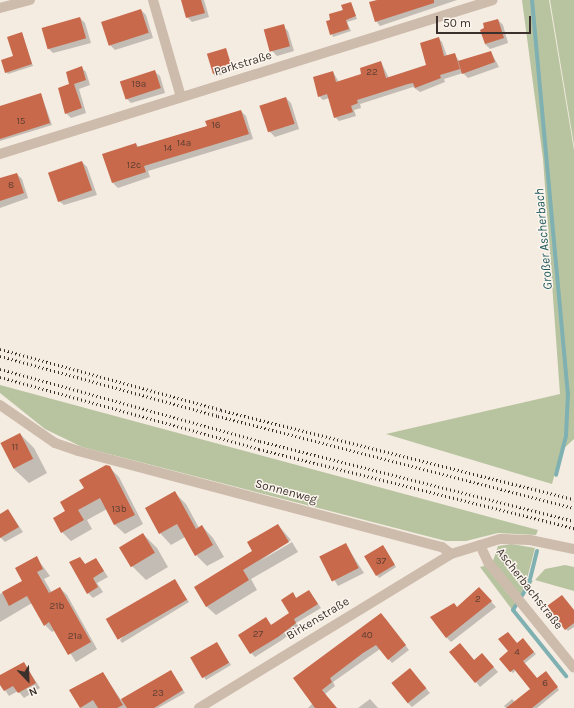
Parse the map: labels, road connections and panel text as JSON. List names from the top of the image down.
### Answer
{
  "streets": {
    "street": [
      "Parkstraße",
      "Sonnenweg",
      "Ascherbachstraße",
      "Birkenstraße"
    ]
  },
  "crossings": [
    ["Sonnenweg", "Birkenstraße"]
  ],
  "water": ["Großer Ascherbach"],
  "house_numbers": [
    "22",
    "19a",
    "15",
    "16",
    "14a",
    "14",
    "12c",
    "8",
    "11",
    "13b",
    "37",
    "2",
    "21b",
    "27",
    "40",
    "21a",
    "4",
    "6",
    "23"
  ],
  "scale_bar": "50 m",
  "north": "bottom right"
}
